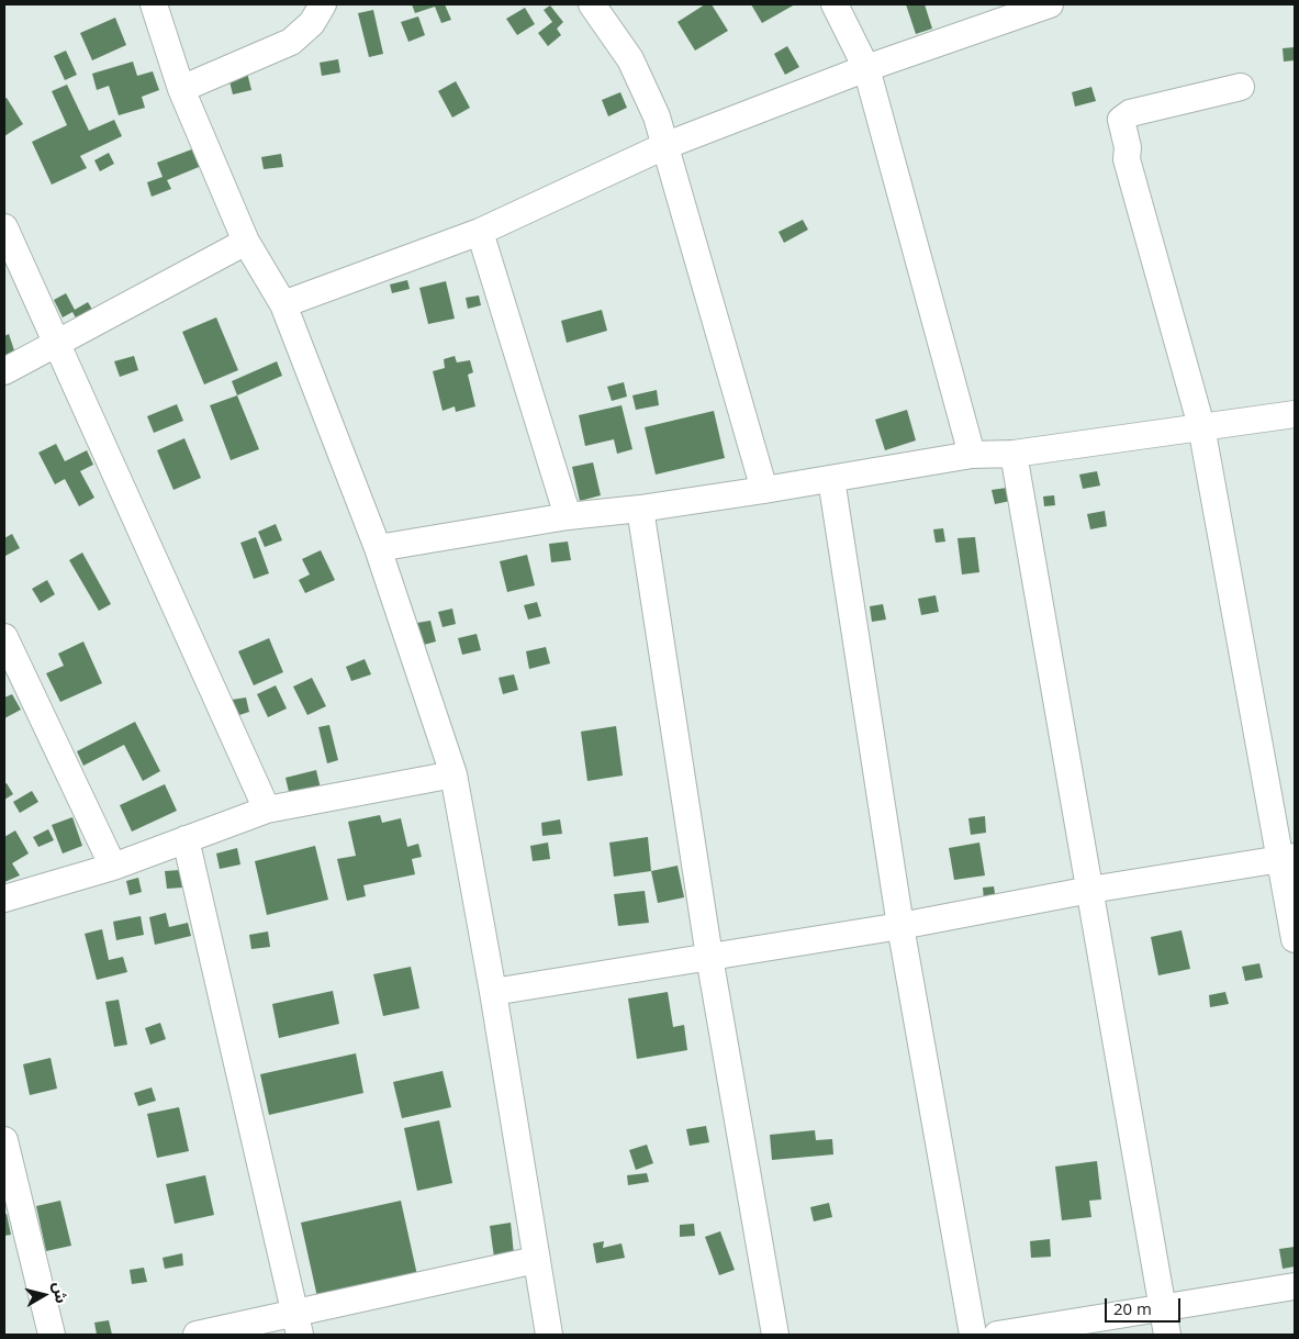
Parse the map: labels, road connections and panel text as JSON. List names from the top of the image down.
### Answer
{
  "scale_bar": "20 m",
  "north": "right"
}
